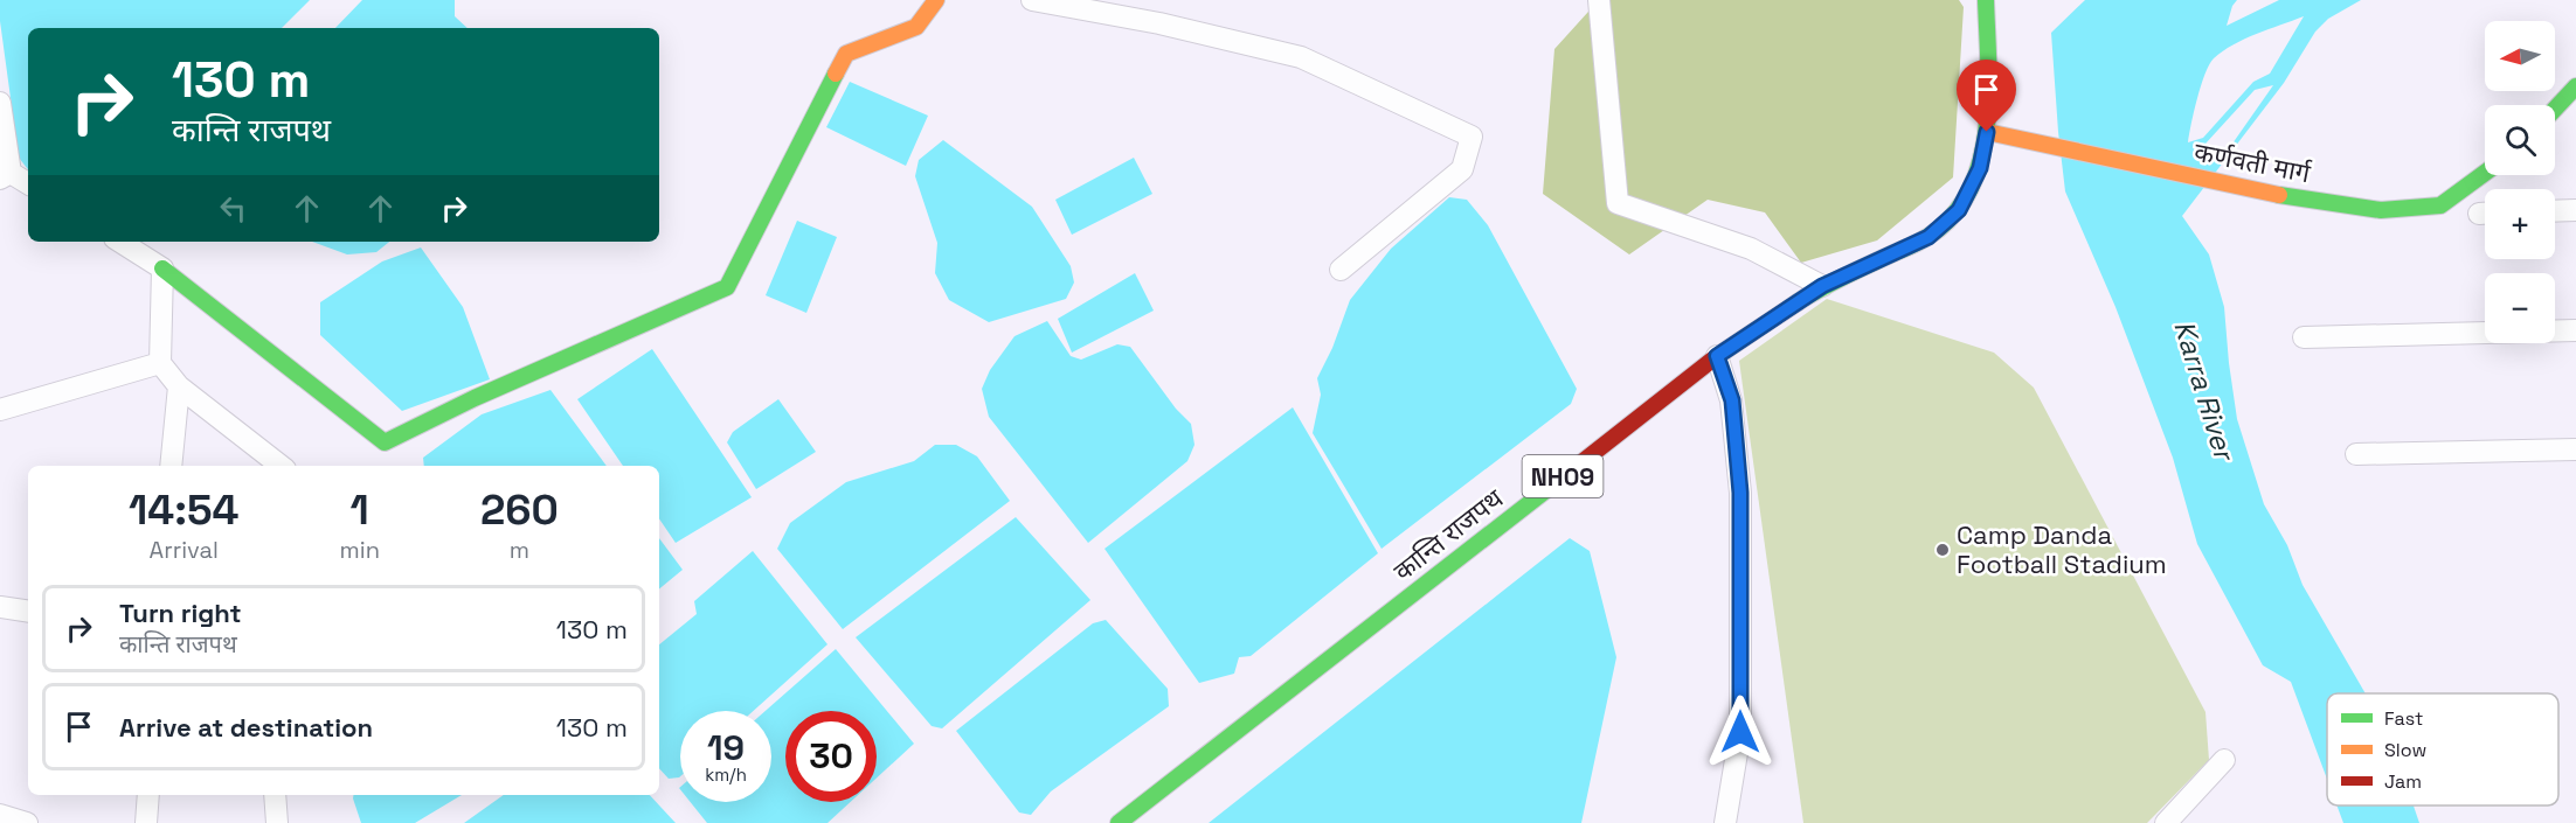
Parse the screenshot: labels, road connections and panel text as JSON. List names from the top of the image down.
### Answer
{
  "streets": {
    "main road": ["कर्णवती मार्ग", "NH09", "कान्ति राजपथ"]
  },
  "crossings": [
    ["कर्णवती मार्ग", "NH09"],
    ["कर्णवती मार्ग", "कान्ति राजपथ"],
    ["NH09", "कान्ति राजपथ"]
  ],
  "water": ["Karra River"],
  "places": ["Camp Danda Football Stadium"],
  "legend": ["Fast", "Slow", "Jam"],
  "north": "left",
  "page": {
    "map_buttons": ["+", "−"],
    "turn": ["130 m", "कान्ति राजपथ"],
    "eta": [
      "14:54",
      "Arrival",
      "1",
      "min",
      "260",
      "m"
    ],
    "list": [
      {
        "name": "Turn right",
        "note": "कान्ति राजपथ",
        "value": "130 m"
      },
      {
        "name": "Arrive at destination",
        "value": "130 m"
      }
    ],
    "speed": "19 km/h",
    "limit": "30"
  }
}
